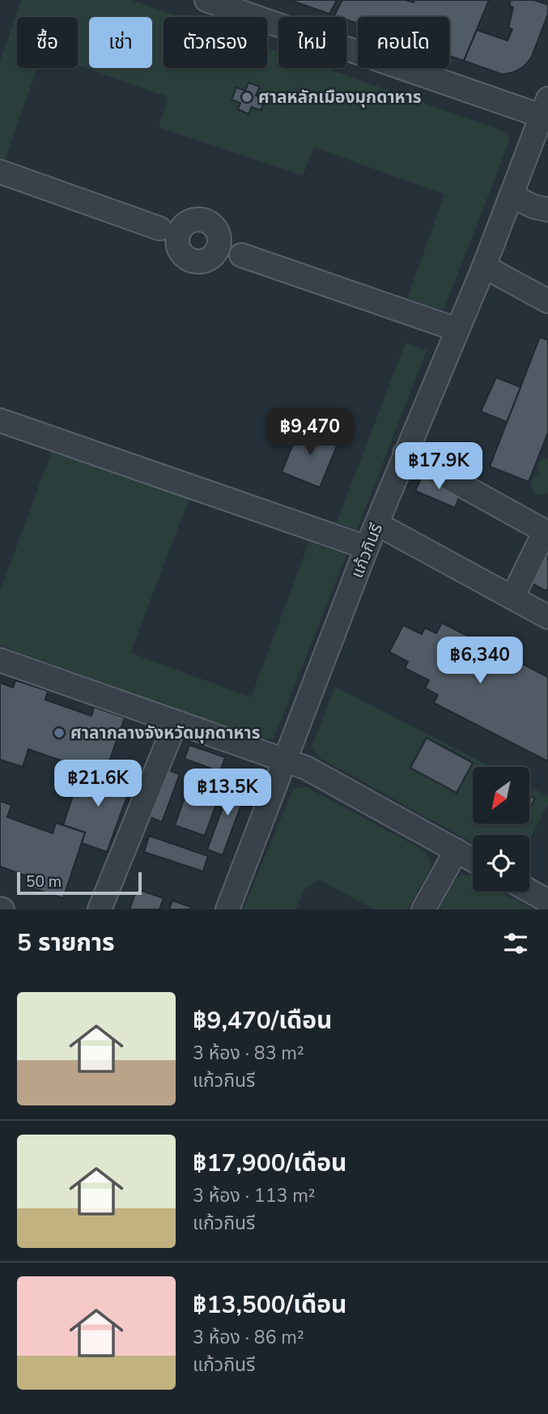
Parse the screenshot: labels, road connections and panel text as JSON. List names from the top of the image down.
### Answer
{
  "streets": {
    "street": ["แก้วกินรี"]
  },
  "places": ["ศาลหลักเมืองมุกดาหาร", "ศาลากลางจังหวัดมุกดาหาร"],
  "scale_bar": "50 m",
  "north": "bottom left",
  "page": {
    "chip": [
      "ซื้อ",
      "เช่า",
      "ตัวกรอง",
      "ใหม่",
      "คอนโด"
    ],
    "price": [
      "฿9,470",
      "฿17.9K",
      "฿6,340",
      "฿21.6K",
      "฿13.5K"
    ],
    "scale": "50 m",
    "heading": "5 รายการ",
    "list": [
      {
        "name": "฿9,470/เดือน",
        "note": "3 ห้อง · 83 m² · แก้วกินรี"
      },
      {
        "name": "฿17,900/เดือน",
        "note": "3 ห้อง · 113 m² · แก้วกินรี"
      },
      {
        "name": "฿13,500/เดือน",
        "note": "3 ห้อง · 86 m² · แก้วกินรี"
      }
    ]
  }
}
